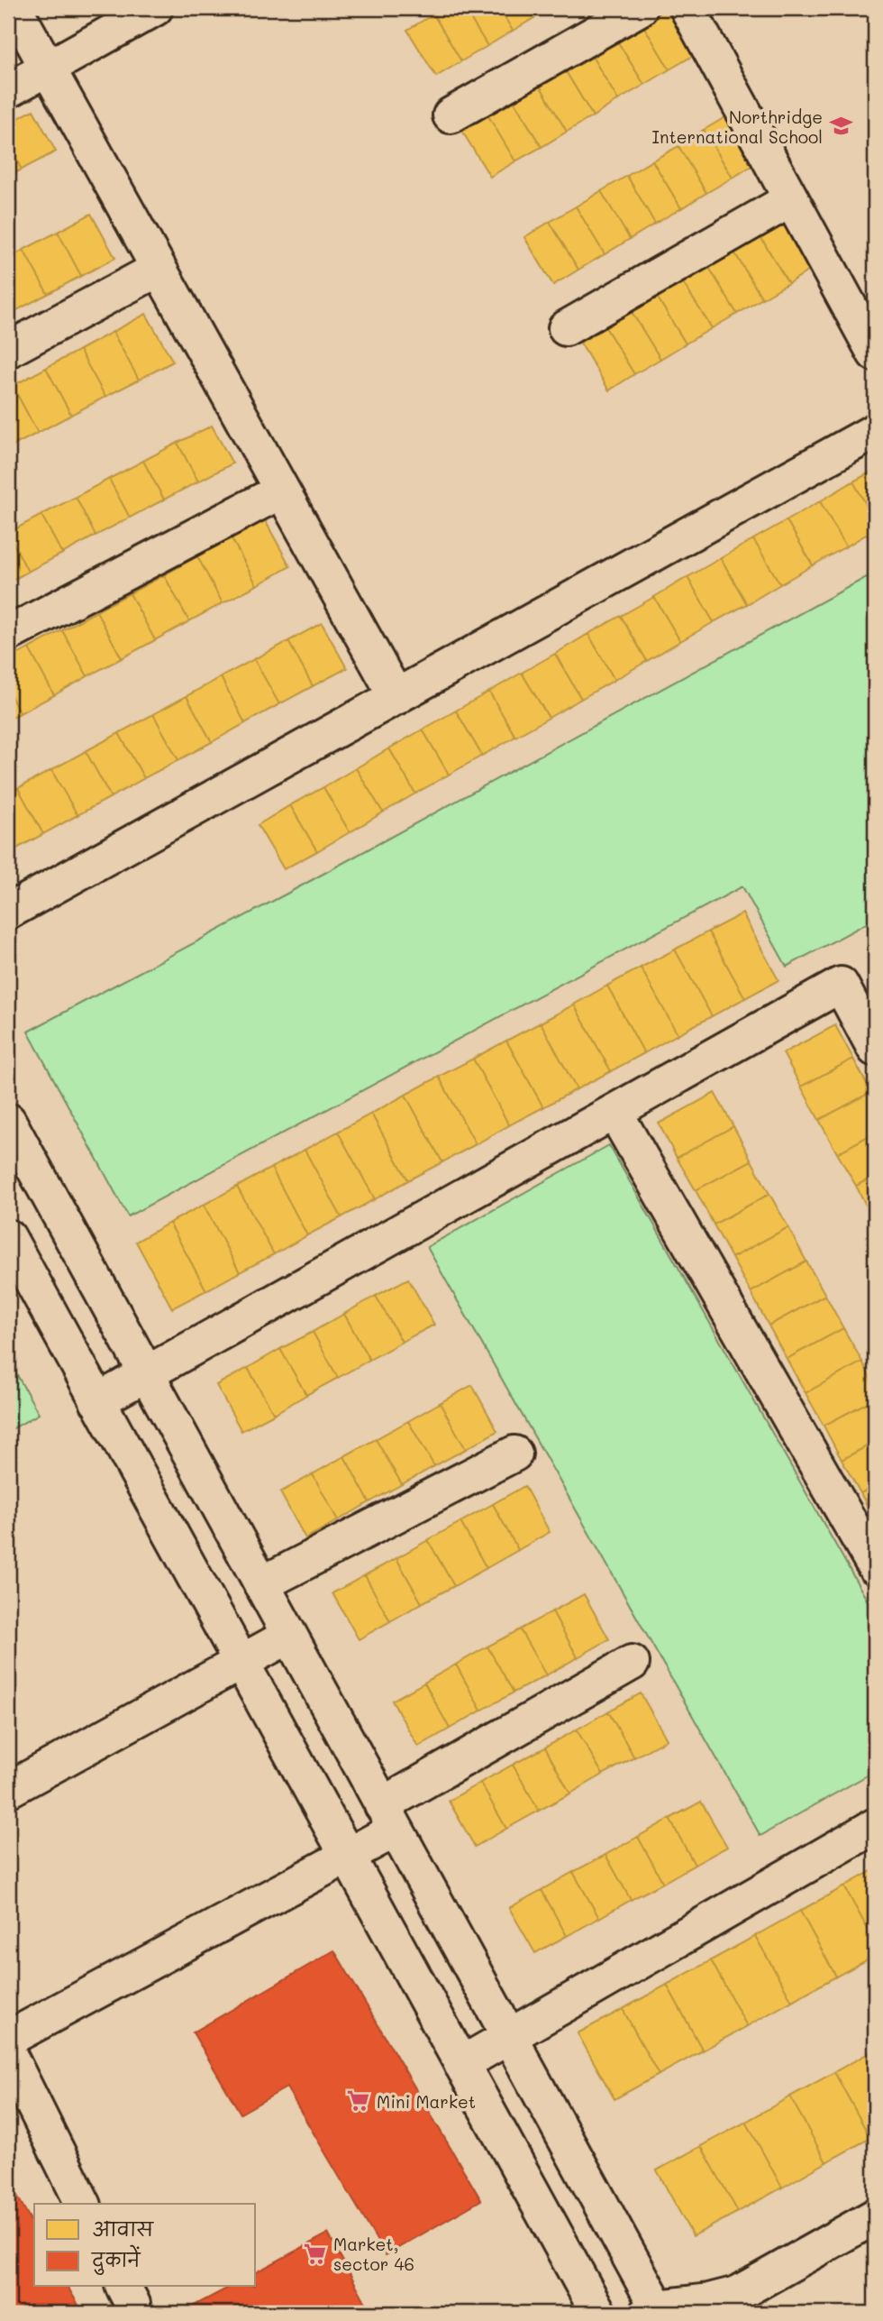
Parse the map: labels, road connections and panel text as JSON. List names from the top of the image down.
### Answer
{
  "places": {
    "school or university": ["Northridge International School"],
    "supermarket": ["Mini Market", "Market, sector 46"]
  },
  "legend": ["आवास", "दुकानें"]
}
